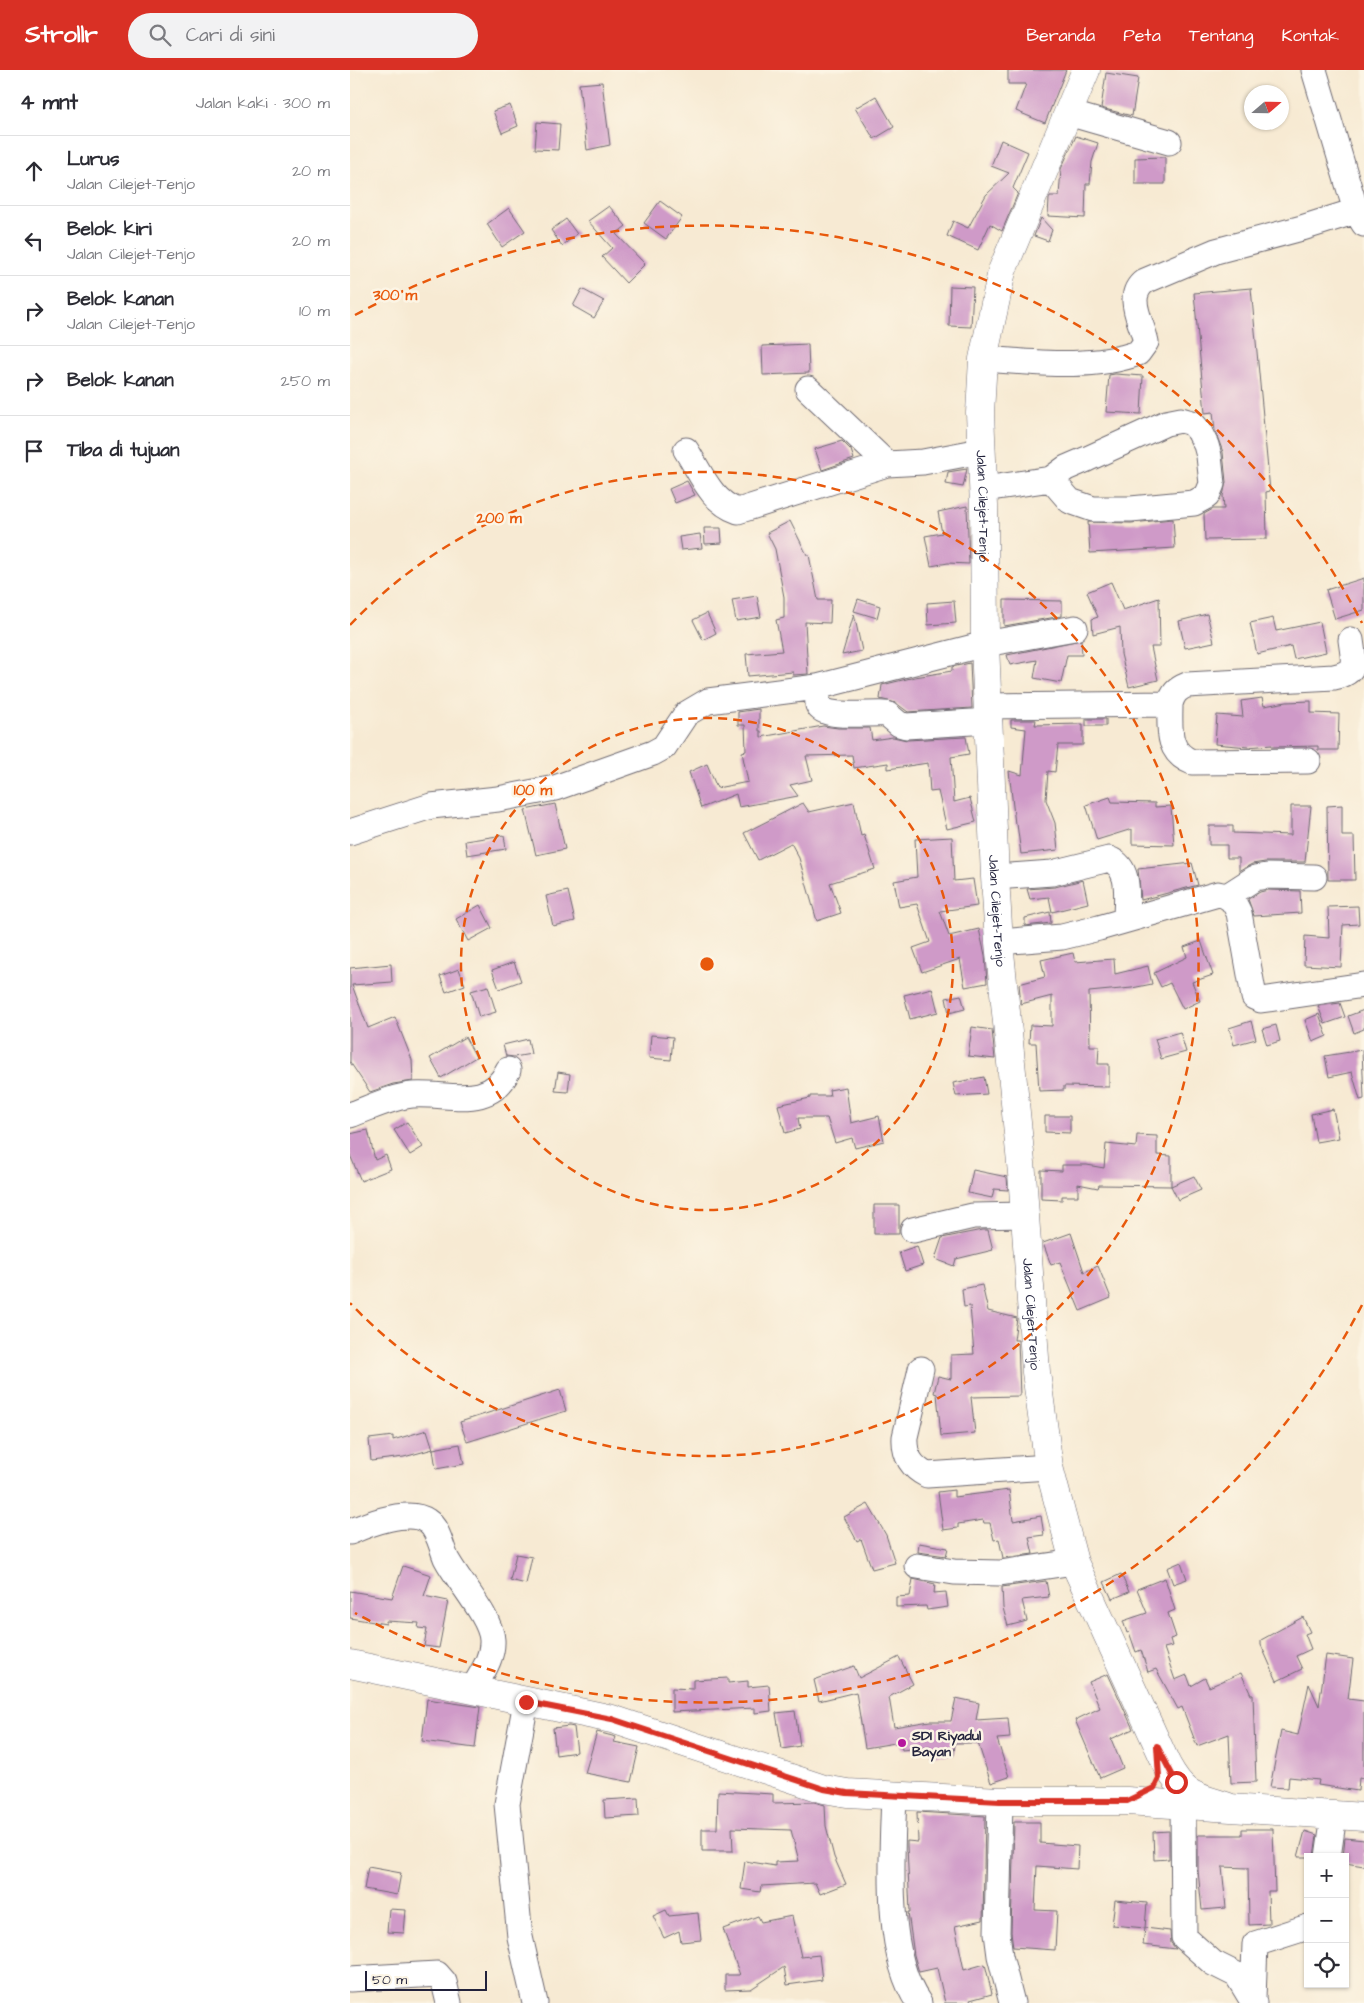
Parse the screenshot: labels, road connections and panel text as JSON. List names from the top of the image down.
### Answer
{
  "streets": {
    "main road": ["Jalan Cilejet–Tenjo"]
  },
  "places": ["SDI Riyadul Bayan"],
  "scale_bar": "50 m",
  "north": "right",
  "page": {
    "header": "Strollr",
    "search": "Cari di sini",
    "nav": [
      "Beranda",
      "Peta",
      "Tentang",
      "Kontak"
    ],
    "heading": ["4 mnt", "Jalan kaki · 300 m"],
    "list": [
      ["Lurus", "Jalan Cilejet–Tenjo", "20 m"],
      ["Belok kiri", "Jalan Cilejet–Tenjo", "20 m"],
      ["Belok kanan", "Jalan Cilejet–Tenjo", "10 m"],
      ["Belok kanan", "250 m"],
      "Tiba di tujuan"
    ],
    "map_buttons": ["+", "−"],
    "scale": "50 m"
  },
  "rings": ["300 m", "200 m", "100 m"]
}
